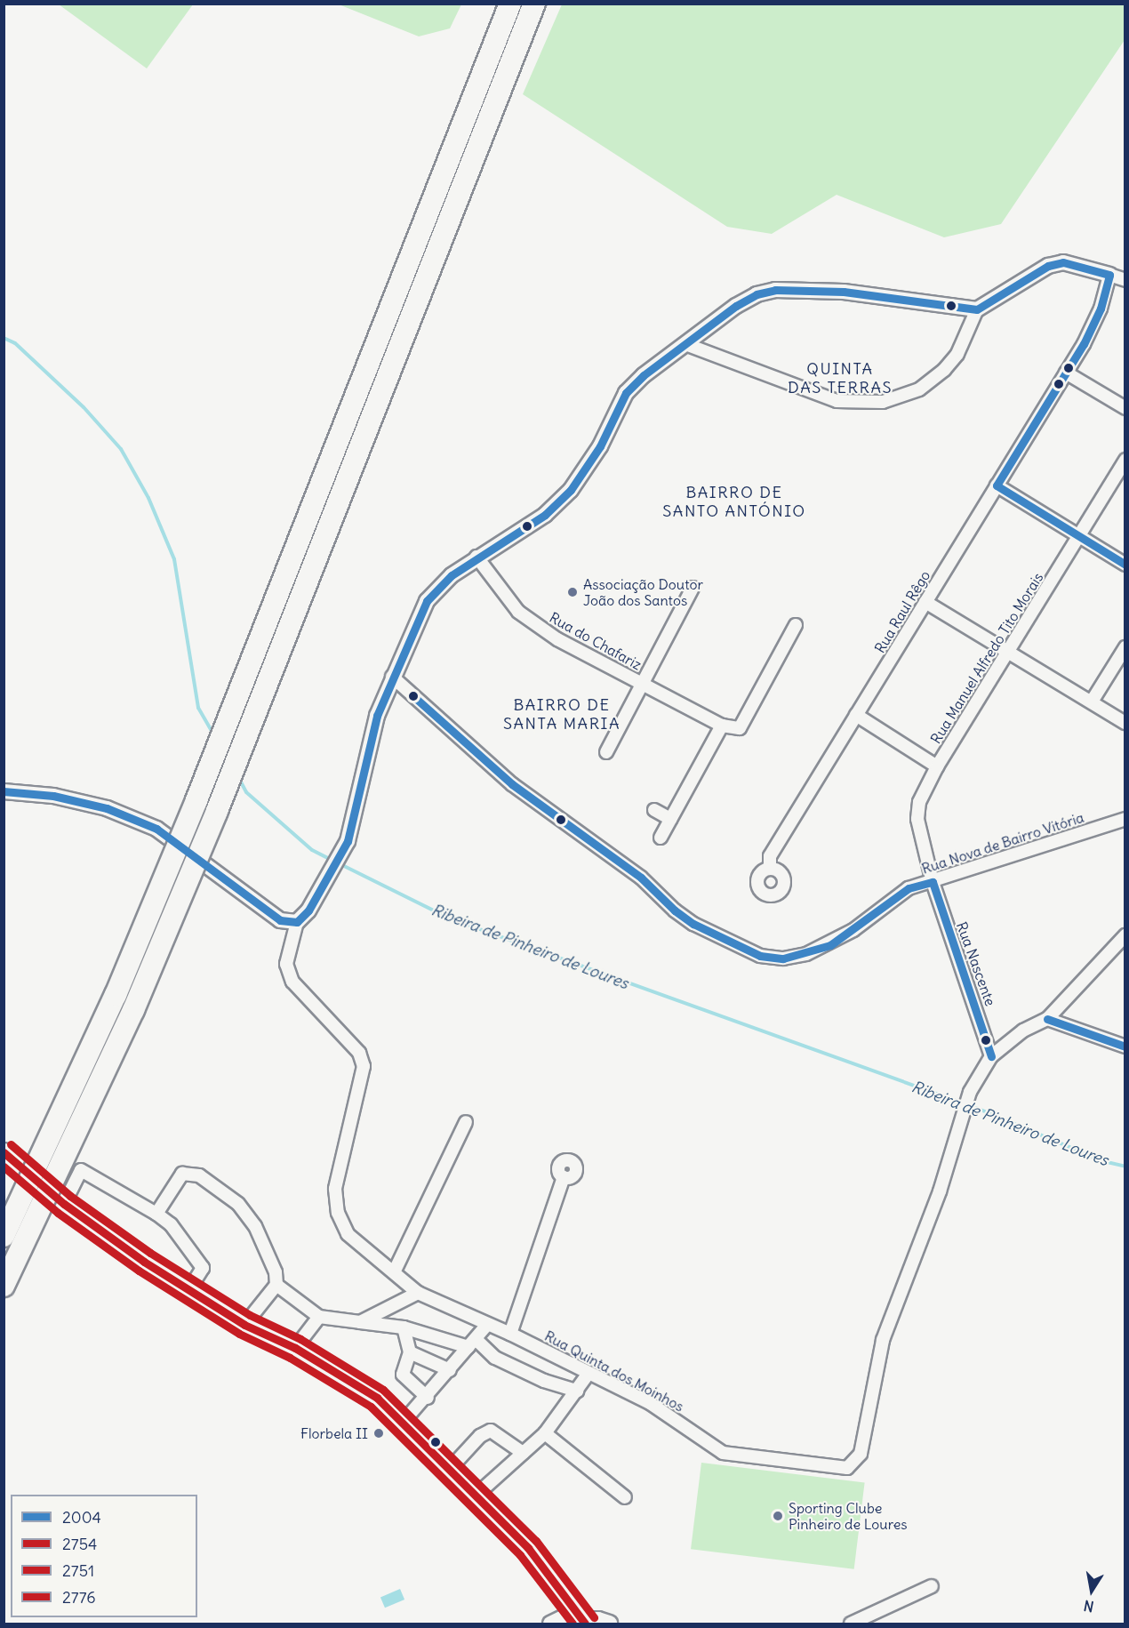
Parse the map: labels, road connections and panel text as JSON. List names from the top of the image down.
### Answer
{
  "streets": {
    "street": [
      "Rua Raul Rêgo",
      "Rua do Chafariz",
      "Rua Manuel Alfredo Tito Morais",
      "Rua Nova de Bairro Vitória",
      "Rua Nascente",
      "Rua Quinta dos Moinhos"
    ]
  },
  "crossings": [
    ["Rua Manuel Alfredo Tito Morais", "Rua Nova de Bairro Vitória"],
    ["Rua Manuel Alfredo Tito Morais", "Rua Nascente"],
    ["Rua Nova de Bairro Vitória", "Rua Nascente"],
    ["Rua Nascente", "Rua Quinta dos Moinhos"]
  ],
  "districts": ["QUINTA DAS TERRAS", "BAIRRO DE SANTO ANTÓNIO", "BAIRRO DE SANTA MARIA"],
  "water": ["Ribeira de Pinheiro de Loures"],
  "places": ["Associação Doutor João dos Santos", "Florbela II", "Sporting Clube Pinheiro de Loures"],
  "lines": [
    "transit line 2004",
    "transit line 2776",
    "transit line 2754",
    "transit line 2751"
  ],
  "legend": [
    "2004",
    "2754",
    "2751",
    "2776"
  ],
  "north": "bottom"
}
